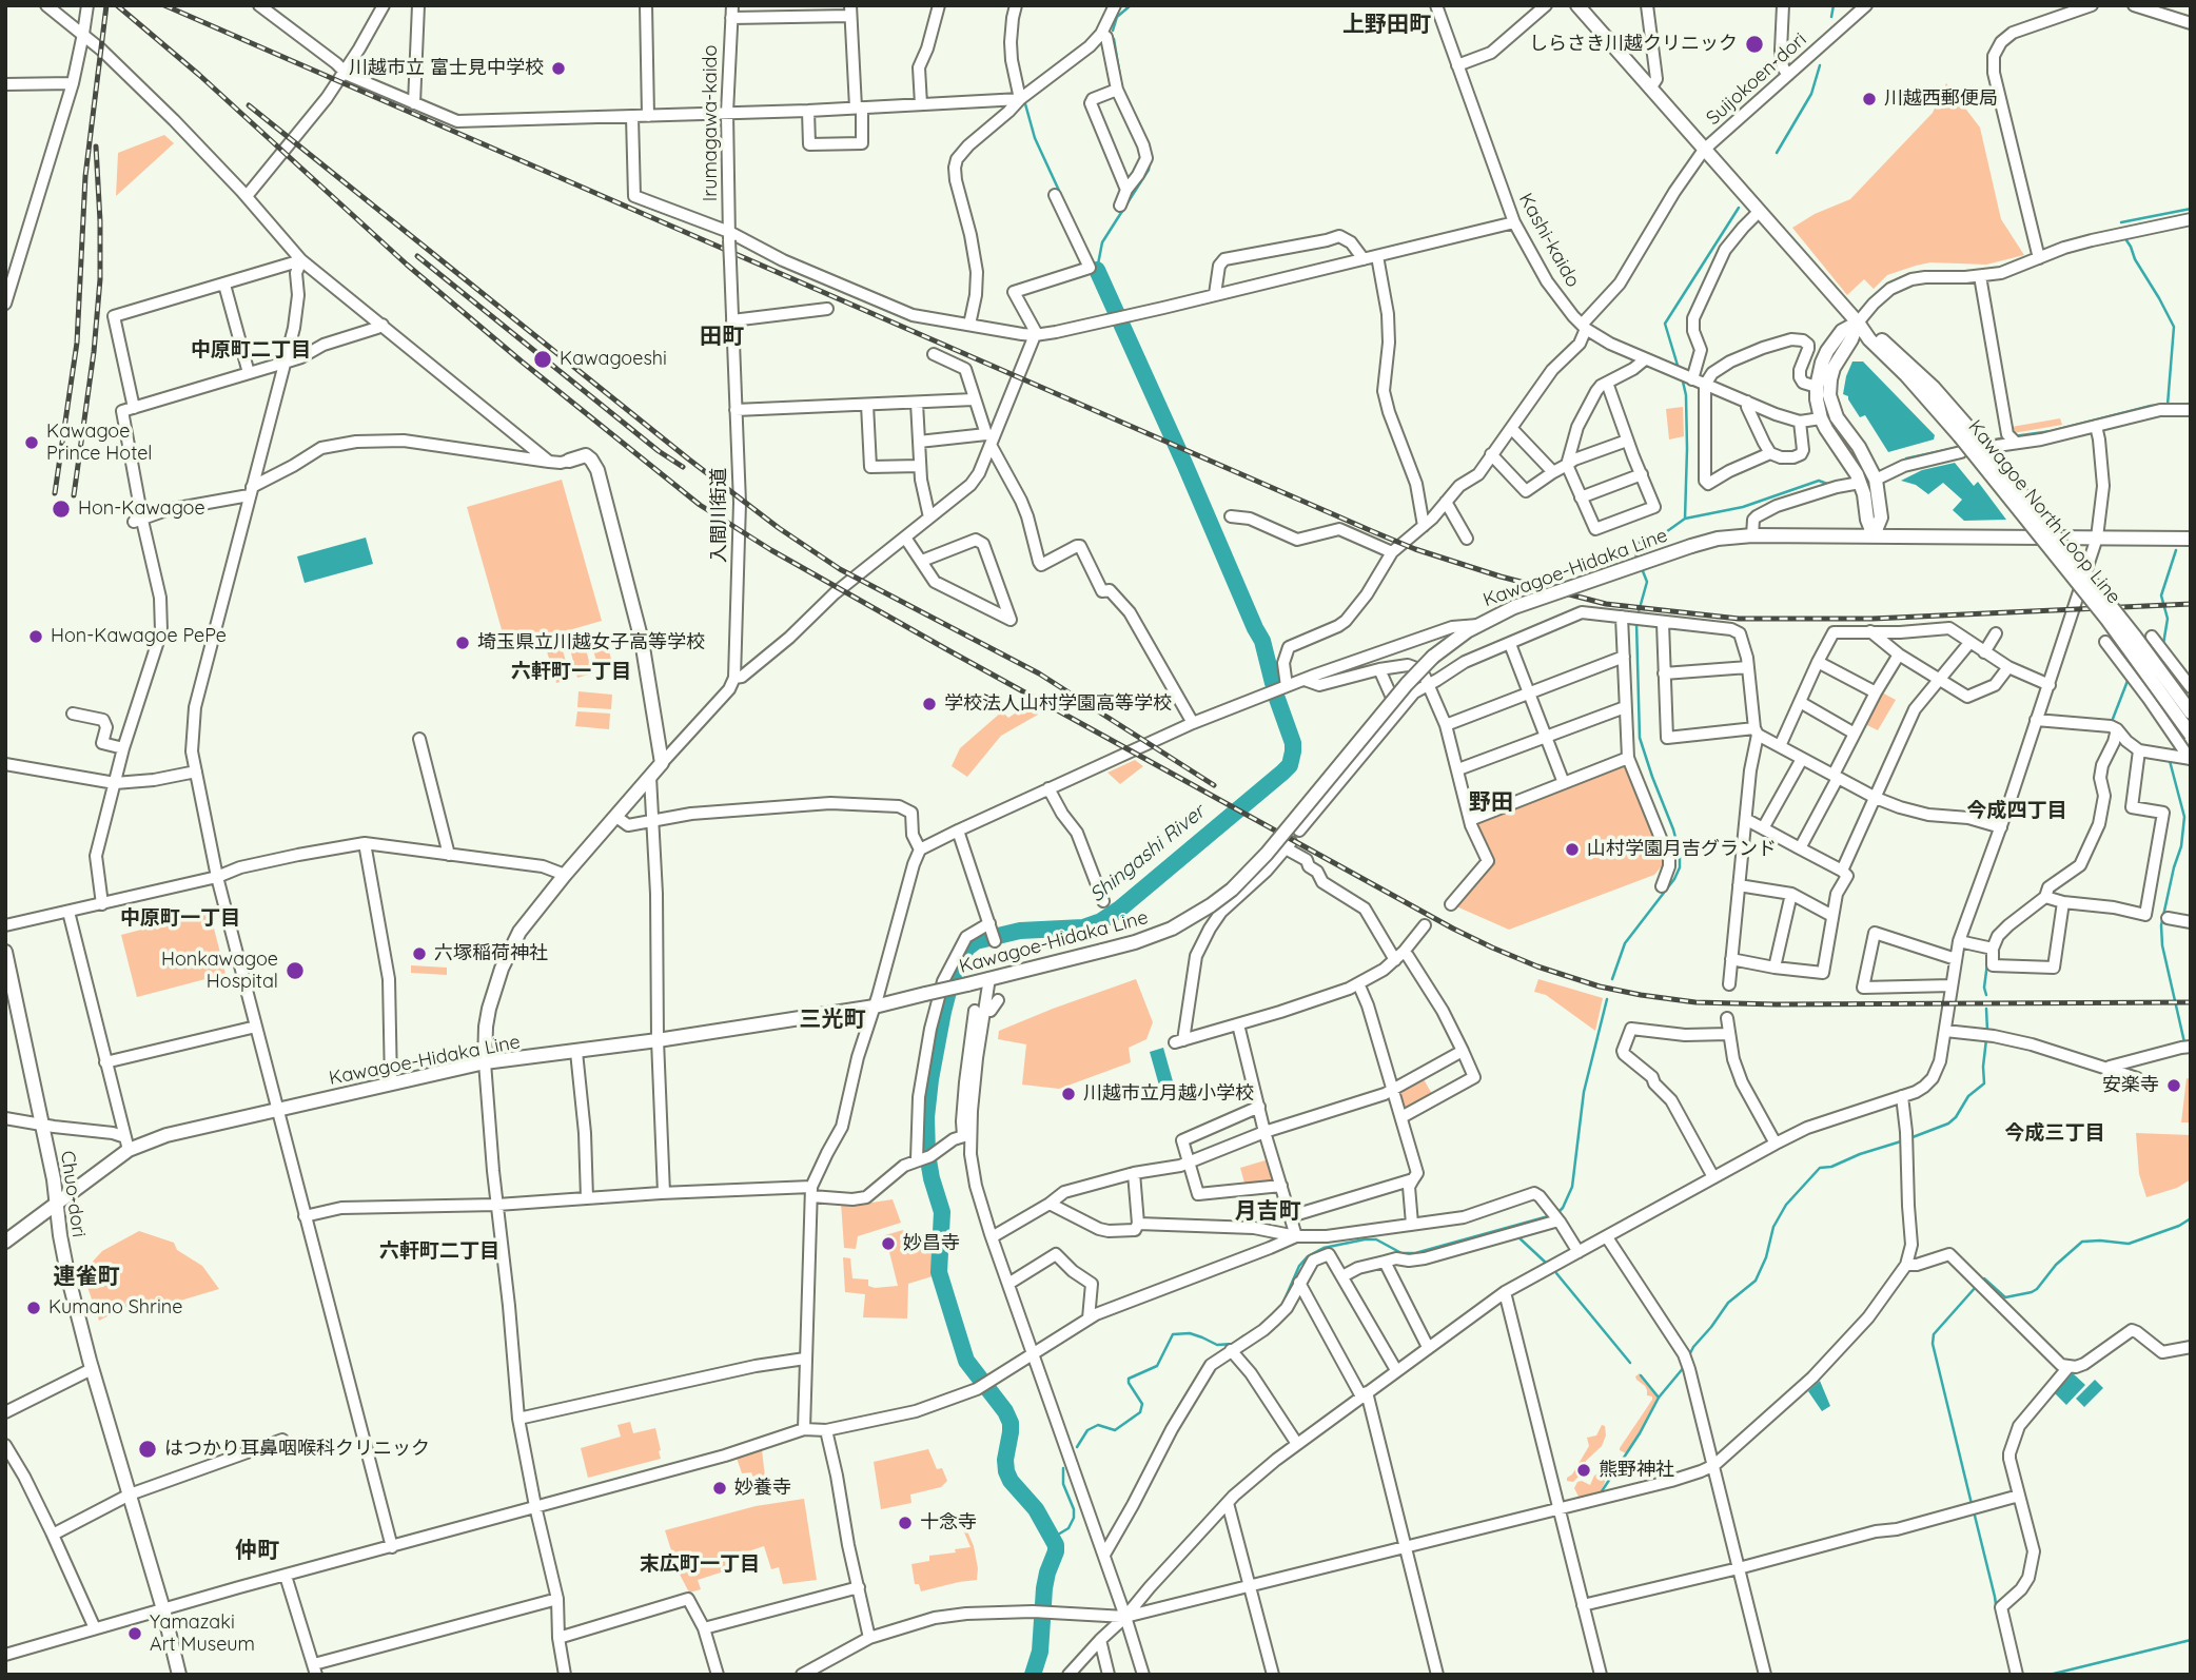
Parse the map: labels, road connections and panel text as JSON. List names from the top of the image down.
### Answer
{
  "streets": {
    "main road": ["Kawagoe North Loop Line", "Kawagoe-Hidaka Line", "Chuo-dori"],
    "street": [
      "Suijokoen-dori",
      "Irumagawa-kaido",
      "Kashi-kaido",
      "入間川街道"
    ]
  },
  "crossings": [
    ["Suijokoen-dori", "Kashi-kaido"],
    ["Suijokoen-dori", "Kawagoe North Loop Line"],
    ["Irumagawa-kaido", "入間川街道"],
    ["Kawagoe-Hidaka Line", "Chuo-dori"]
  ],
  "districts": [
    "上野田町",
    "田町",
    "中原町二丁目",
    "六軒町一丁目",
    "野田",
    "今成四丁目",
    "中原町一丁目",
    "三光町",
    "今成三丁目",
    "月吉町",
    "六軒町二丁目",
    "連雀町",
    "仲町",
    "末広町一丁目"
  ],
  "water": ["Shingashi River"],
  "places": [
    "しらさき川越クリニック",
    "川越市立 富士見中学校",
    "川越西郵便局",
    "Kawagoeshi",
    "Kawagoe Prince Hotel",
    "Hon-Kawagoe",
    "Hon-Kawagoe PePe",
    "埼玉県立川越女子高等学校",
    "学校法人山村学園高等学校",
    "山村学園月吉グランド",
    "六塚稲荷神社",
    "Honkawagoe Hospital",
    "安楽寺",
    "川越市立月越小学校",
    "妙昌寺",
    "Kumano Shrine",
    "はつかり耳鼻咽喉科クリニック",
    "熊野神社",
    "妙養寺",
    "十念寺",
    "Yamazaki Art Museum"
  ]
}
